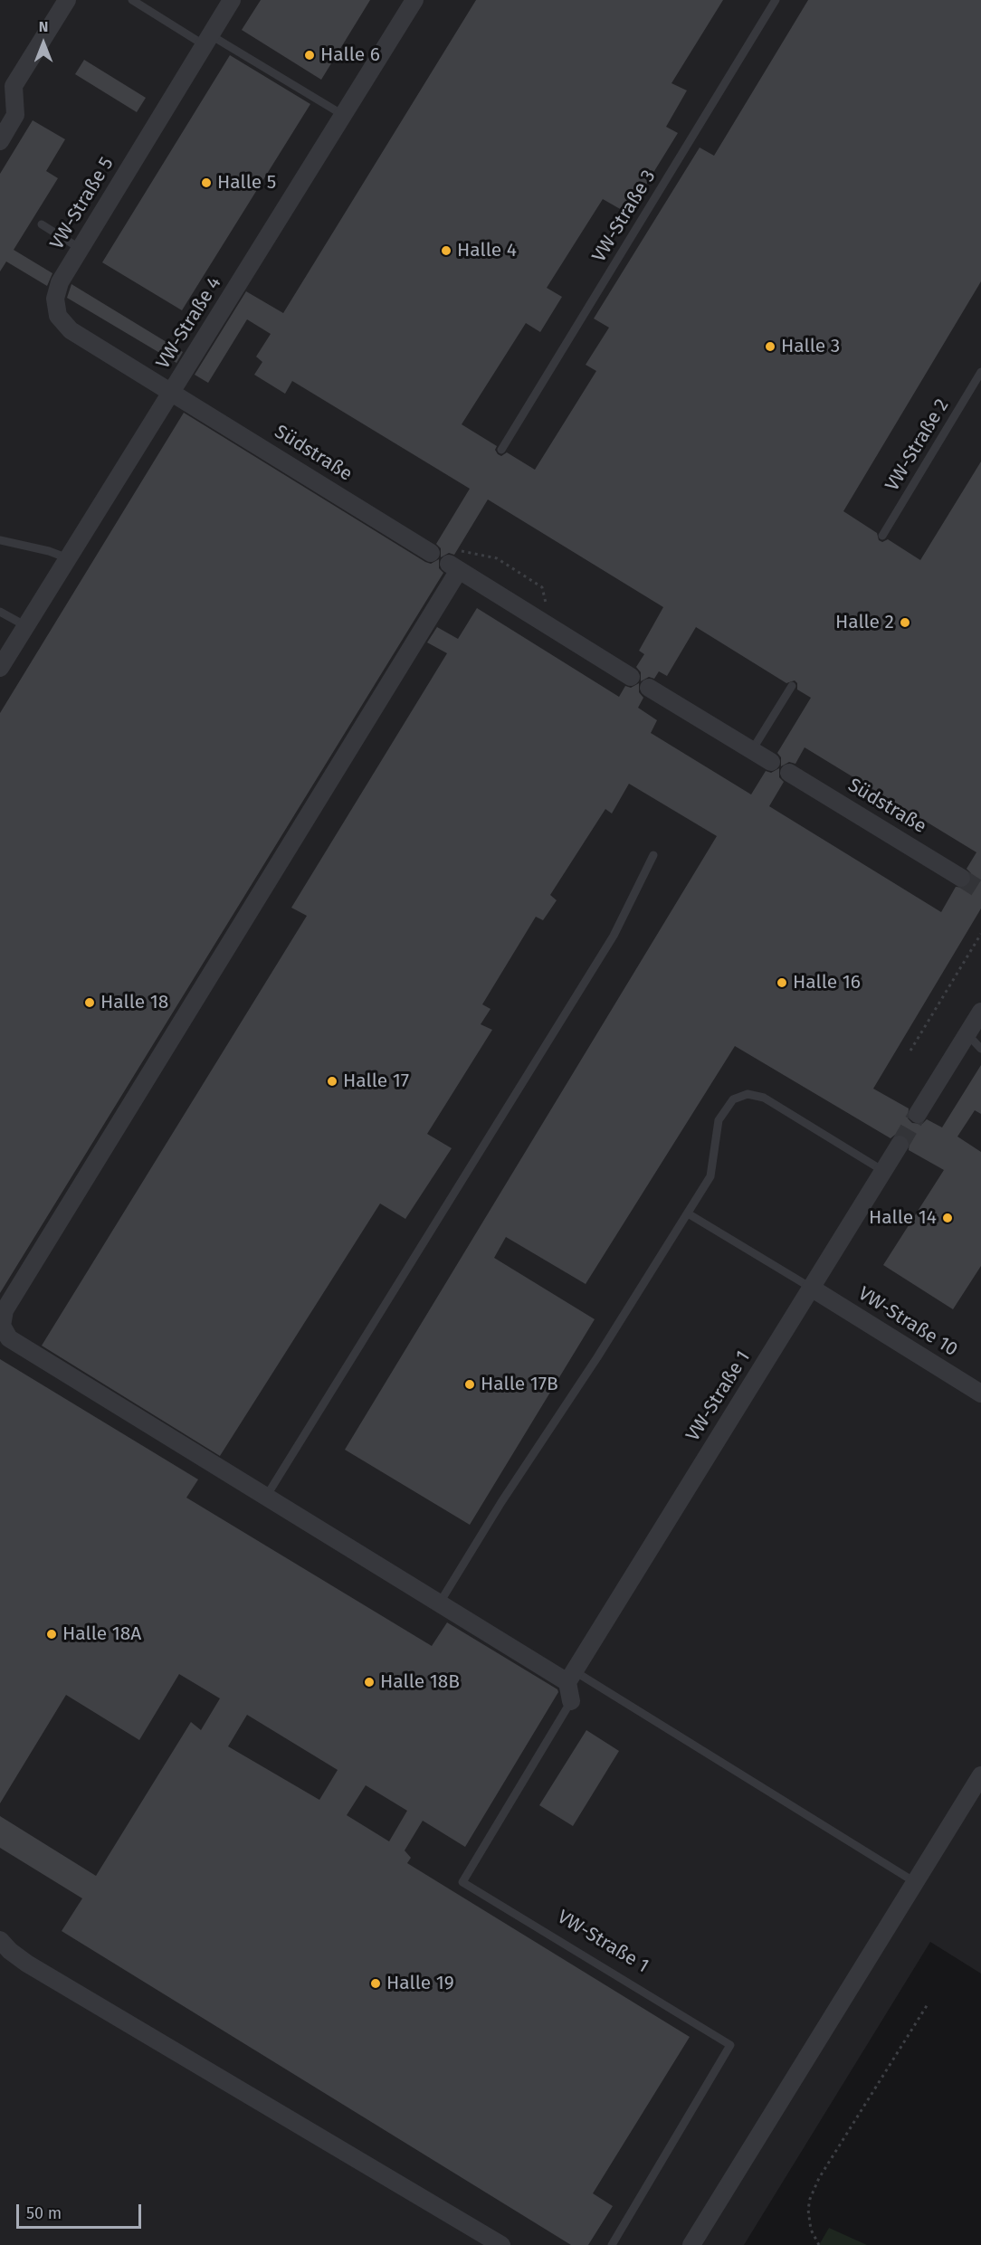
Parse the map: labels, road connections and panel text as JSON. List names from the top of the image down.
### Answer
{
  "streets": {
    "street": [
      "VW-Straße 5",
      "VW-Straße 4",
      "Südstraße",
      "VW-Straße 10",
      "VW-Straße 1"
    ],
    "lane": ["VW-Straße 3", "VW-Straße 2"]
  },
  "crossings": [
    ["VW-Straße 5", "VW-Straße 4"],
    ["VW-Straße 5", "Südstraße"],
    ["VW-Straße 4", "Südstraße"],
    ["VW-Straße 10", "VW-Straße 1"]
  ],
  "places": [
    "Halle 6",
    "Halle 5",
    "Halle 4",
    "Halle 3",
    "Halle 2",
    "Halle 16",
    "Halle 18",
    "Halle 17",
    "Halle 14",
    "Halle 17B",
    "Halle 18A",
    "Halle 18B",
    "Halle 19"
  ],
  "scale_bar": "50 m",
  "north": "top"
}
